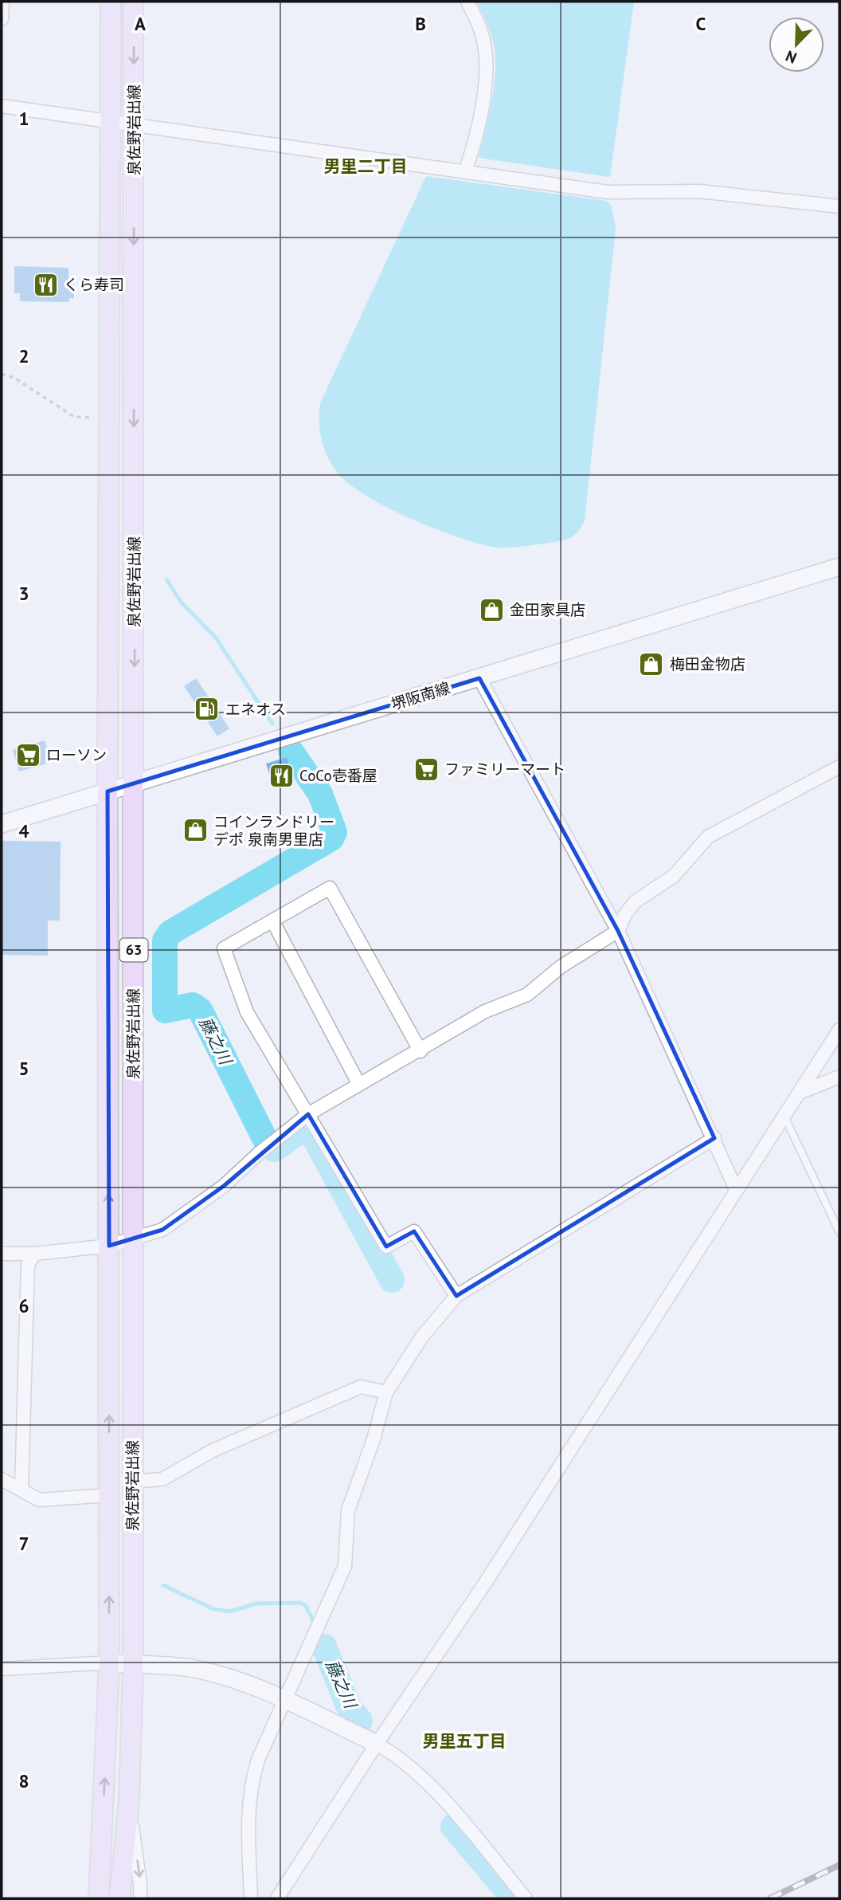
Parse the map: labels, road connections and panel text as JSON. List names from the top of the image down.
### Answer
{
  "streets": {
    "main road": ["泉佐野岩出線", "堺阪南線", "63"]
  },
  "crossings": [
    ["泉佐野岩出線", "堺阪南線"]
  ],
  "districts": ["男里二丁目", "男里五丁目"],
  "water": ["藤之川"],
  "places": {
    "restaurant": ["くら寿司", "CoCo壱番屋"],
    "shop": ["金田家具店", "梅田金物店", "コインランドリー デポ 泉南男里店"],
    "fuel station": ["エネオス"],
    "supermarket": ["ローソン", "ファミリーマート"]
  },
  "north": "bottom left",
  "grid": {
    "columns": ["A", "B", "C"],
    "rows": [
      "1",
      "2",
      "3",
      "4",
      "5",
      "6",
      "7",
      "8"
    ]
  }
}
